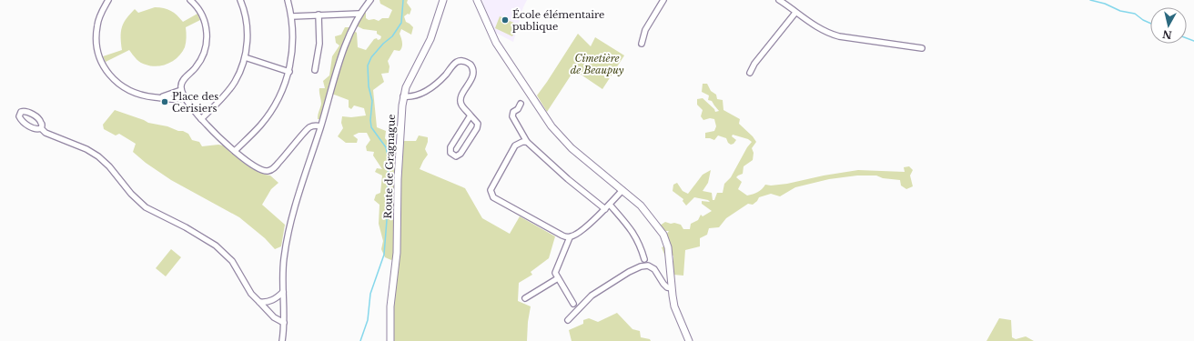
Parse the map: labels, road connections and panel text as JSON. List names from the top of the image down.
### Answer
{
  "streets": {
    "street": ["Route de Gragnague"]
  },
  "parks": ["Cimetière de Beaupuy"],
  "places": ["École élémentaire publique", "Place des Cerisiers"],
  "north": "bottom"
}
